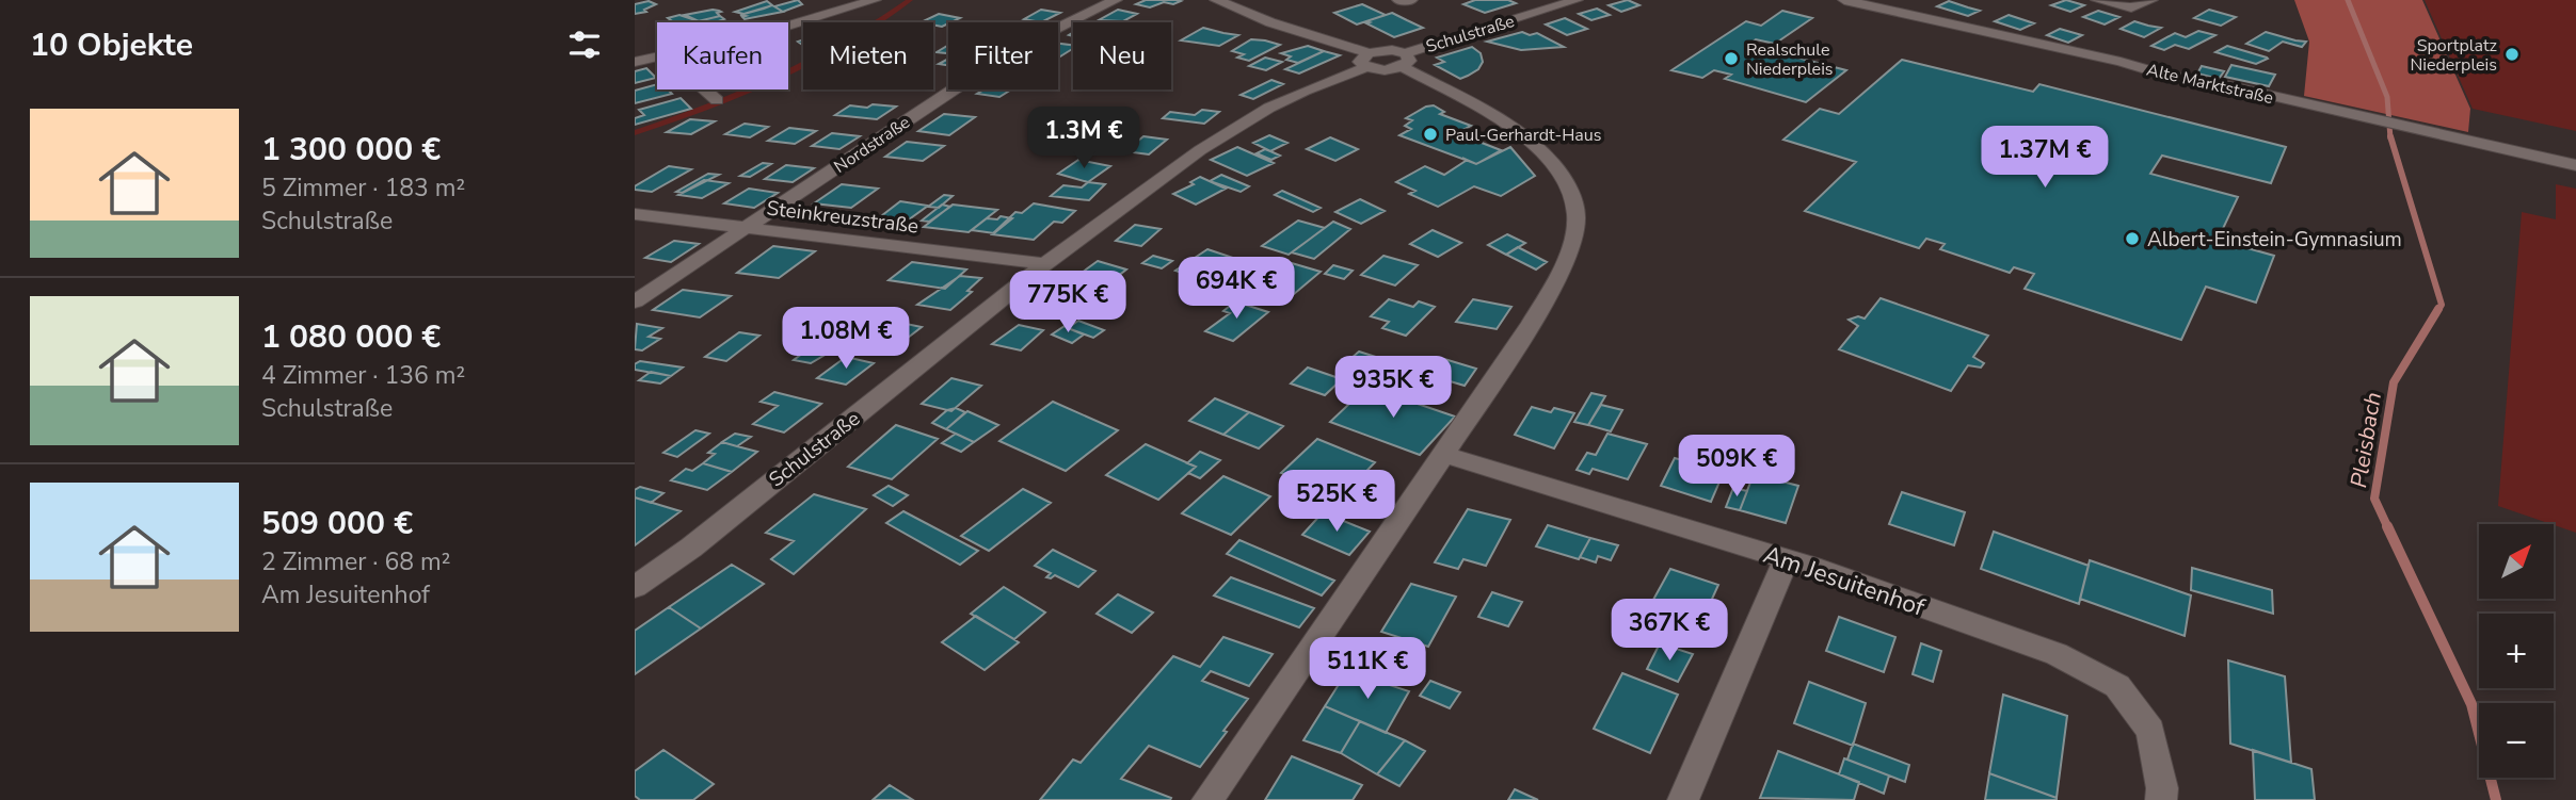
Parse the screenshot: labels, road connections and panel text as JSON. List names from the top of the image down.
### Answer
{
  "streets": {
    "street": [
      "Schulstraße",
      "Alte Marktstraße",
      "Nordstraße",
      "Steinkreuzstraße",
      "Am Jesuitenhof"
    ]
  },
  "crossings": [
    ["Schulstraße", "Steinkreuzstraße"],
    ["Nordstraße", "Steinkreuzstraße"]
  ],
  "water": ["Pleisbach"],
  "places": [
    "Sportplatz Niederpleis",
    "Realschule Niederpleis",
    "Paul-Gerhardt-Haus",
    "Albert-Einstein-Gymnasium"
  ],
  "north": "top right",
  "page": {
    "heading": "10 Objekte",
    "chip": [
      "Kaufen",
      "Mieten",
      "Filter",
      "Neu"
    ],
    "list": [
      {
        "name": "1 300 000 €",
        "note": "5 Zimmer · 183 m² · Schulstraße"
      },
      {
        "name": "1 080 000 €",
        "note": "4 Zimmer · 136 m² · Schulstraße"
      },
      {
        "name": "509 000 €",
        "note": "2 Zimmer · 68 m² · Am Jesuitenhof"
      }
    ],
    "price": [
      "1.3M €",
      "1.37M €",
      "694K €",
      "775K €",
      "1.08M €",
      "935K €",
      "509K €",
      "525K €",
      "367K €",
      "511K €"
    ],
    "map_buttons": ["+", "−"]
  }
}
